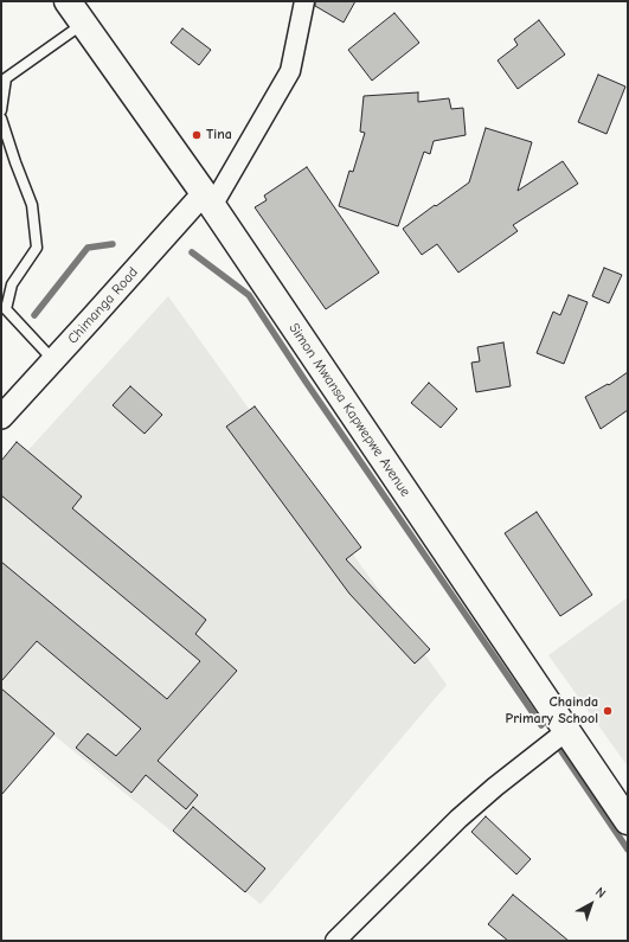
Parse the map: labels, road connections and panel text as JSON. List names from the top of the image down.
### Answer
{
  "streets": {
    "main road": ["Simon Mwansa Kapwepwe Avenue"],
    "street": ["Chimanga Road"]
  },
  "crossings": [
    ["Chimanga Road", "Simon Mwansa Kapwepwe Avenue"]
  ],
  "places": ["Tina", "Chainda Primary School"],
  "north": "top right"
}
